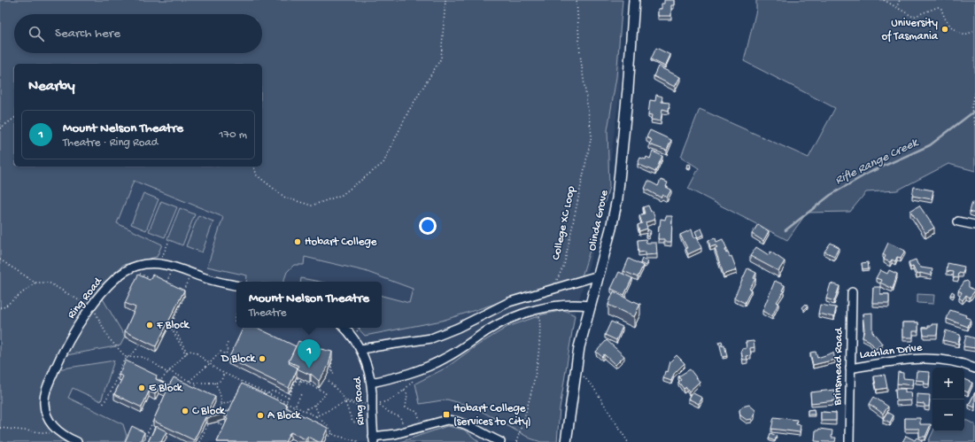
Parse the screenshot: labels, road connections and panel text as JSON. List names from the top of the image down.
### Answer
{
  "streets": {
    "main road": ["Olinda Grove"],
    "street": ["Ring Road", "Lachlan Drive", "Brinsmead Road"],
    "path": ["College XC Loop"]
  },
  "crossings": [
    ["Lachlan Drive", "Brinsmead Road"]
  ],
  "water": ["Rifle Range Creek"],
  "places": {
    "other": [
      "University of Tasmania",
      "Hobart College",
      "F Block",
      "D Block",
      "E Block",
      "C Block",
      "A Block"
    ],
    "transit": ["Hobart College (services to City)"]
  },
  "page": {
    "search": "Search here",
    "heading": "Nearby",
    "list": [
      {
        "mark": "1",
        "name": "Mount Nelson Theatre",
        "note": "Theatre · Ring Road",
        "value": "170 m"
      }
    ],
    "popup": ["Mount Nelson Theatre", "Theatre"],
    "pins": "1",
    "map_buttons": ["+", "−"]
  }
}
